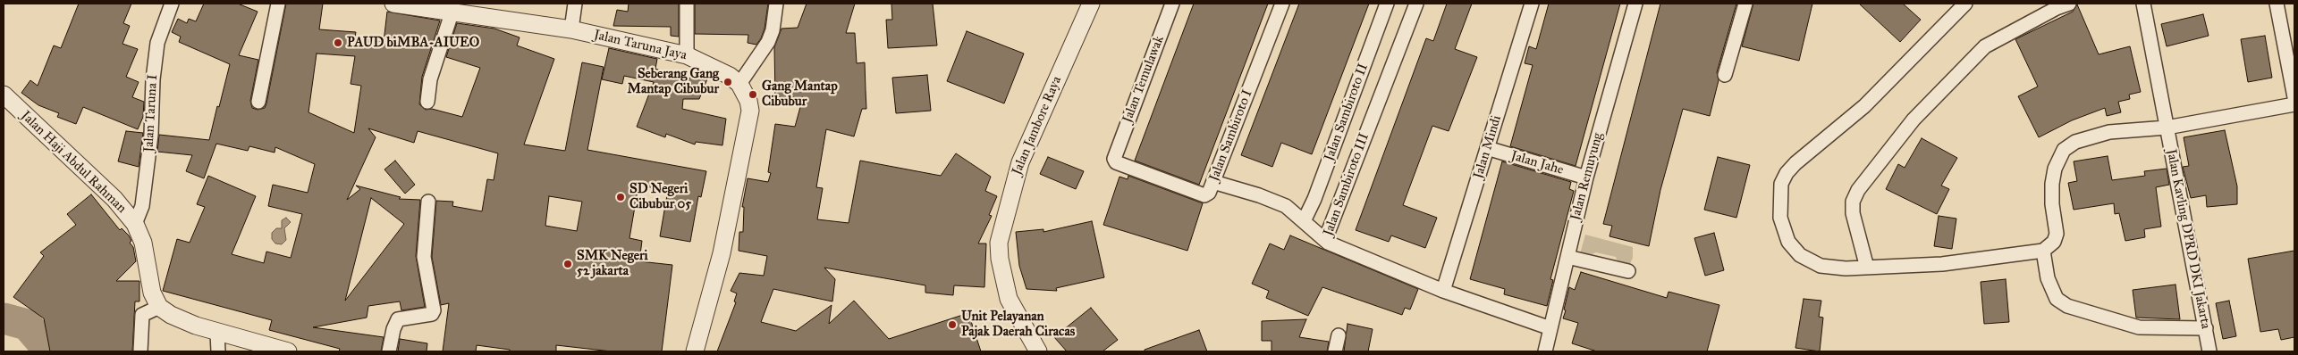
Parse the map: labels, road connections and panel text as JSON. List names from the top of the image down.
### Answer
{
  "streets": {
    "street": [
      "Jalan Taruna Jaya",
      "Jalan Temulawak",
      "Jalan Sambiroto II",
      "Jalan Taruna I",
      "Jalan Jambore Raya",
      "Jalan Sambiroto I",
      "Jalan Mindi",
      "Jalan Haji Abdul Rahman",
      "Jalan Jahe",
      "Jalan Remuyung",
      "Jalan Sambiroto III",
      "Jalan Kavling DPRD DKI Jakarta"
    ]
  },
  "crossings": [
    ["Jalan Temulawak", "Jalan Sambiroto I"],
    ["Jalan Taruna I", "Jalan Haji Abdul Rahman"],
    ["Jalan Mindi", "Jalan Jahe"],
    ["Jalan Mindi", "Jalan Sambiroto III"],
    ["Jalan Jahe", "Jalan Remuyung"],
    ["Jalan Remuyung", "Jalan Sambiroto III"]
  ],
  "places": [
    "PAUD biMBA-AIUEO",
    "Seberang Gang Mantap Cibubur",
    "Gang Mantap Cibubur",
    "SD Negeri Cibubur 05",
    "SMK Negeri 52 jakarta",
    "Unit Pelayanan Pajak Daerah Ciracas"
  ]
}
